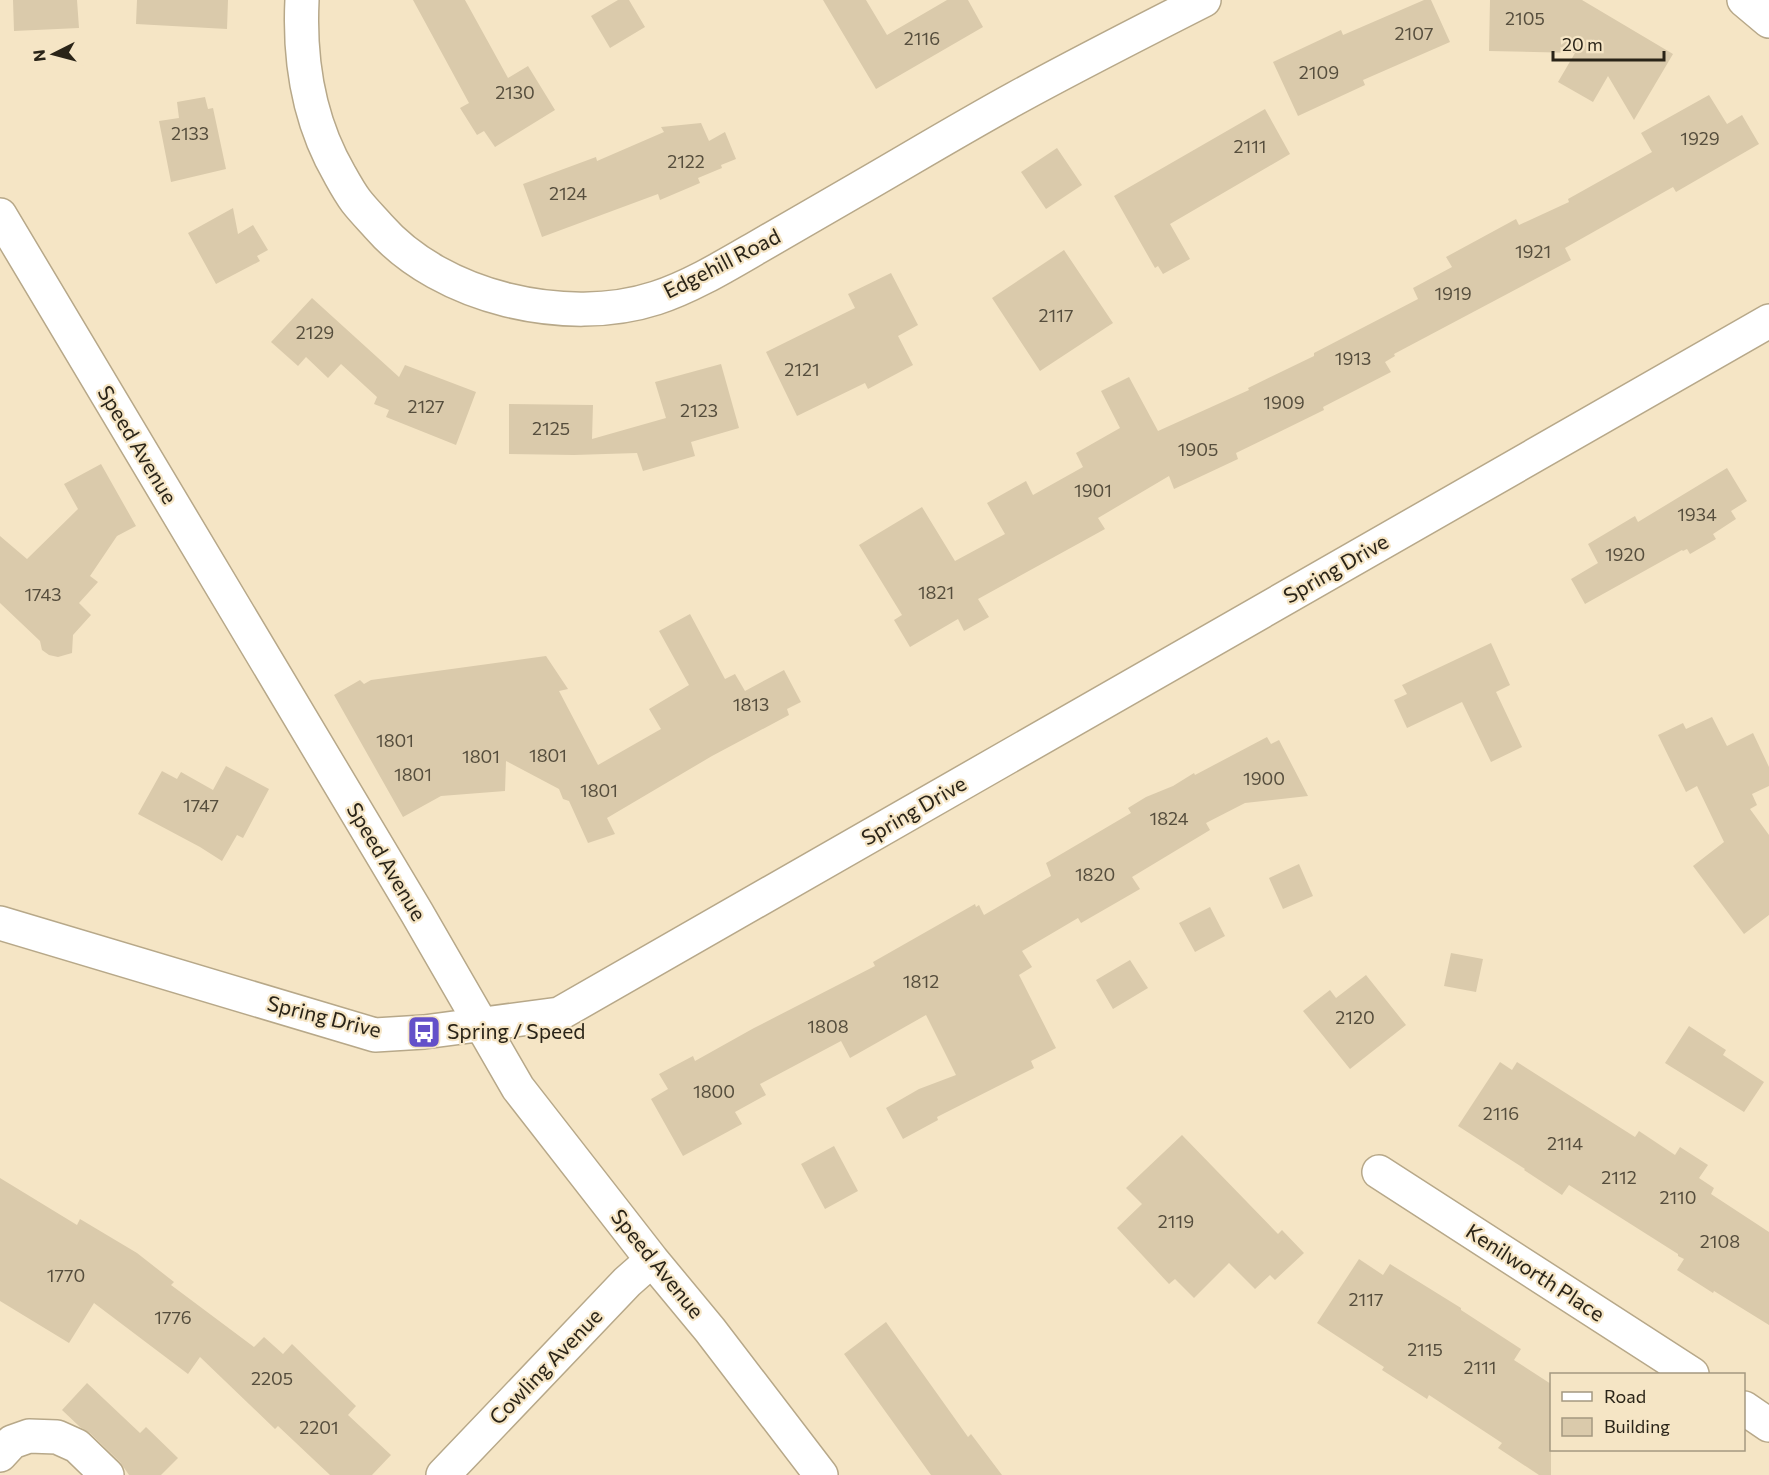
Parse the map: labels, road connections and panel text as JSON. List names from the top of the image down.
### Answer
{
  "streets": {
    "street": [
      "Edgehill Road",
      "Speed Avenue",
      "Spring Drive",
      "Kenilworth Place",
      "Cowling Avenue"
    ]
  },
  "crossings": [
    ["Speed Avenue", "Spring Drive"],
    ["Speed Avenue", "Cowling Avenue"]
  ],
  "places": {
    "bus stop": ["Spring / Speed"]
  },
  "house_numbers": [
    "2105",
    "2107",
    "2116",
    "2109",
    "2130",
    "2133",
    "1929",
    "2111",
    "2122",
    "2124",
    "1921",
    "1919",
    "2117",
    "2129",
    "1913",
    "2121",
    "1909",
    "2127",
    "2123",
    "2125",
    "1905",
    "1901",
    "1934",
    "1920",
    "1821",
    "1743",
    "1813",
    "1801",
    "1801",
    "1801",
    "1801",
    "1900",
    "1801",
    "1747",
    "1824",
    "1820",
    "1812",
    "2120",
    "1808",
    "1800",
    "2116",
    "2114",
    "2112",
    "2110",
    "2119",
    "2108",
    "1770",
    "2117",
    "1776",
    "2115",
    "2111",
    "2205",
    "2201"
  ],
  "legend": ["Road", "Building"],
  "scale_bar": "20 m",
  "north": "left"
}
